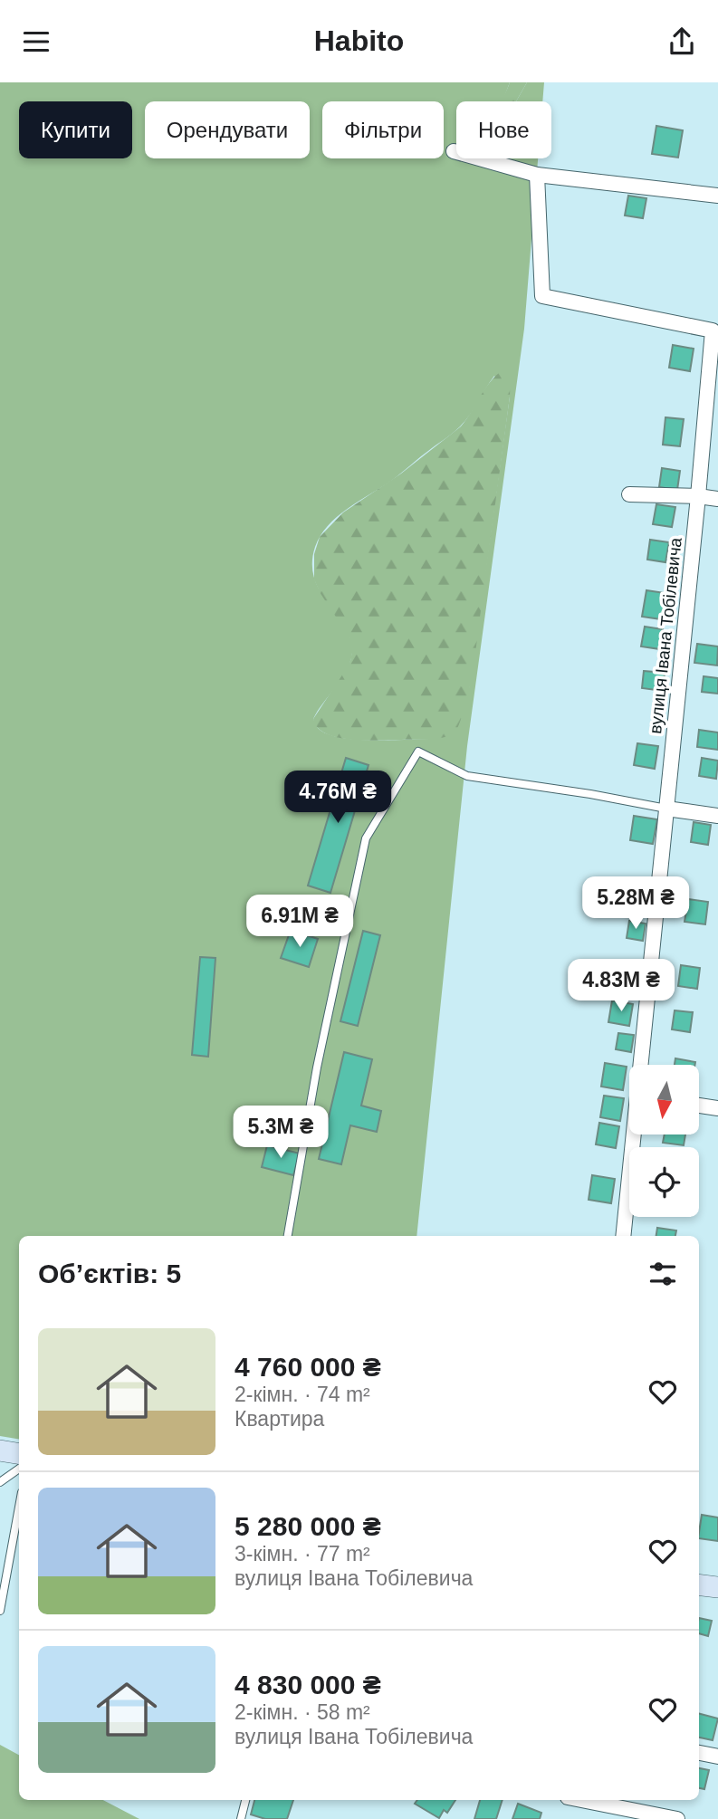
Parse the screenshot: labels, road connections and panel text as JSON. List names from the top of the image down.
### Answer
{
  "streets": {
    "street": ["вулиця Івана Тобілевича"]
  },
  "north": "bottom",
  "page": {
    "header": "Habito",
    "chip": [
      "Купити",
      "Орендувати",
      "Фільтри",
      "Нове"
    ],
    "price": [
      "4.76M ₴",
      "5.28M ₴",
      "6.91M ₴",
      "4.83M ₴",
      "5.3M ₴"
    ],
    "heading": "Об’єктів: 5",
    "list": [
      {
        "name": "4 760 000 ₴",
        "note": "2-кімн. · 74 m² · Квартира"
      },
      {
        "name": "5 280 000 ₴",
        "note": "3-кімн. · 77 m² · вулиця Івана Тобілевича"
      },
      {
        "name": "4 830 000 ₴",
        "note": "2-кімн. · 58 m² · вулиця Івана Тобілевича"
      }
    ]
  }
}
